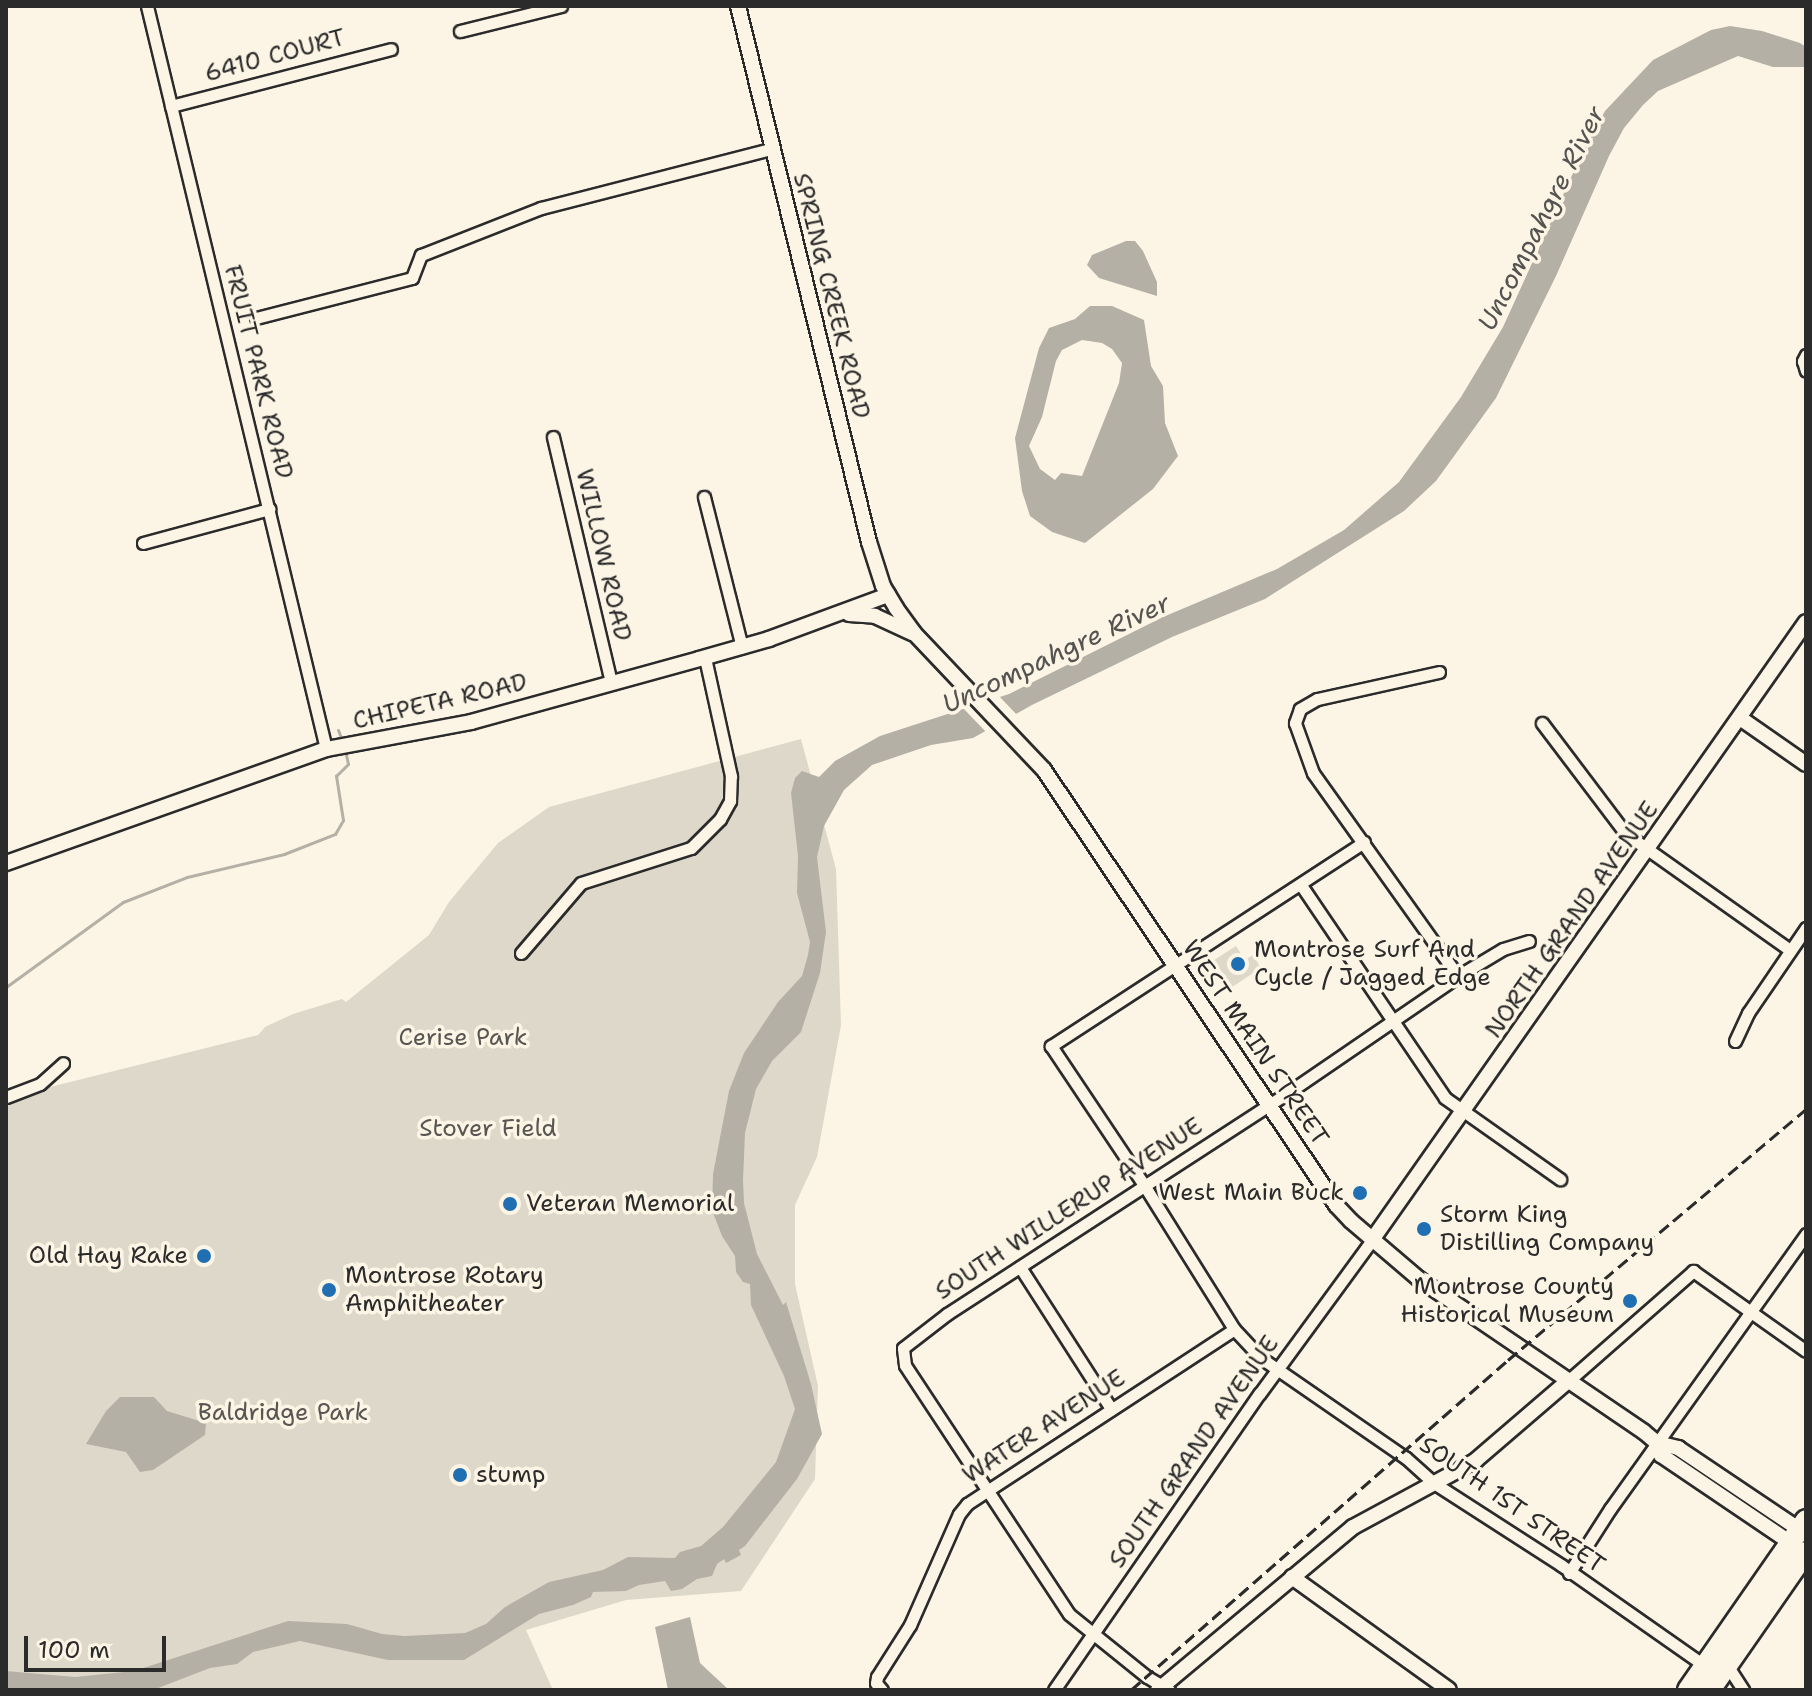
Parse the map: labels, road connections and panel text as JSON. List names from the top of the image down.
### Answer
{
  "streets": {
    "street": [
      "6410 COURT",
      "SPRING CREEK ROAD",
      "FRUIT PARK ROAD",
      "WILLOW ROAD",
      "CHIPETA ROAD",
      "NORTH GRAND AVENUE",
      "WEST MAIN STREET",
      "SOUTH WILLERUP AVENUE",
      "WATER AVENUE",
      "SOUTH GRAND AVENUE",
      "SOUTH 1ST STREET"
    ]
  },
  "crossings": [
    ["6410 COURT", "FRUIT PARK ROAD"],
    ["SPRING CREEK ROAD", "CHIPETA ROAD"],
    ["SPRING CREEK ROAD", "WEST MAIN STREET"],
    ["FRUIT PARK ROAD", "CHIPETA ROAD"],
    ["WILLOW ROAD", "CHIPETA ROAD"],
    ["CHIPETA ROAD", "WEST MAIN STREET"],
    ["NORTH GRAND AVENUE", "WEST MAIN STREET"],
    ["NORTH GRAND AVENUE", "SOUTH GRAND AVENUE"],
    ["WEST MAIN STREET", "SOUTH WILLERUP AVENUE"],
    ["WEST MAIN STREET", "SOUTH GRAND AVENUE"],
    ["WEST MAIN STREET", "SOUTH 1ST STREET"],
    ["SOUTH WILLERUP AVENUE", "WATER AVENUE"],
    ["SOUTH WILLERUP AVENUE", "SOUTH 1ST STREET"],
    ["WATER AVENUE", "SOUTH 1ST STREET"],
    ["SOUTH GRAND AVENUE", "SOUTH 1ST STREET"]
  ],
  "water": ["Uncompahgre River"],
  "parks": ["Cerise Park", "Stover Field", "Baldridge Park"],
  "places": [
    "Montrose Surf And Cycle / Jagged Edge",
    "West Main Buck",
    "Veteran Memorial",
    "Storm King Distilling Company",
    "Old Hay Rake",
    "Montrose Rotary Amphitheater",
    "Montrose County Historical Museum",
    "stump"
  ],
  "scale_bar": "100 m"
}
